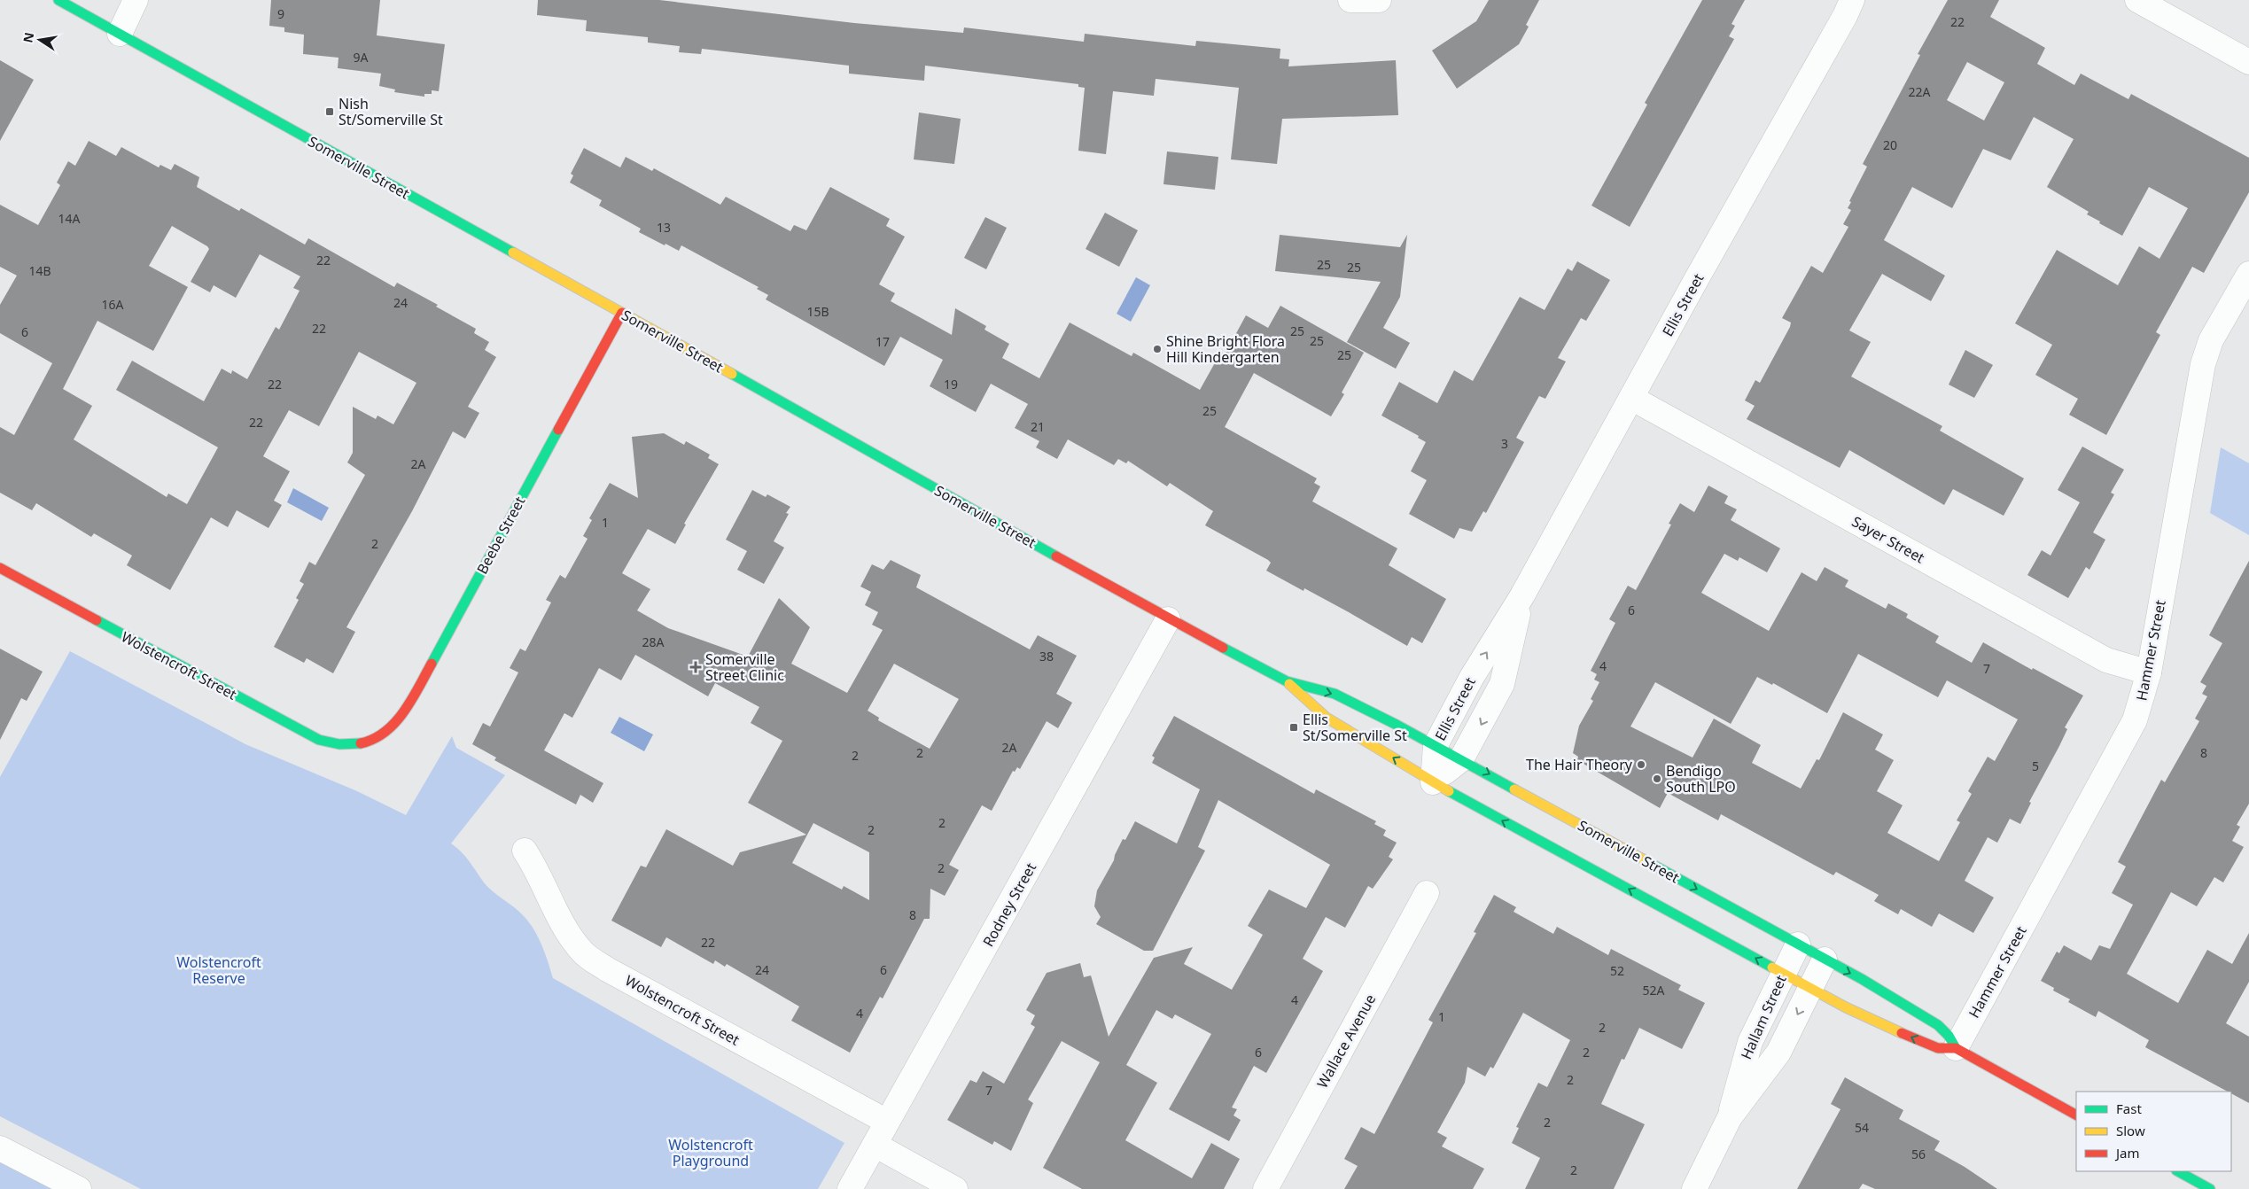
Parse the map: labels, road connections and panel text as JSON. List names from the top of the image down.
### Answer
{
  "streets": {
    "street": [
      "Somerville Street",
      "Ellis Street",
      "Beebe Street",
      "Sayer Street",
      "Hammer Street",
      "Wolstencroft Street",
      "Rodney Street",
      "Hallam Street",
      "Wallace Avenue"
    ]
  },
  "crossings": [
    ["Somerville Street", "Ellis Street"],
    ["Somerville Street", "Beebe Street"],
    ["Somerville Street", "Hammer Street"],
    ["Somerville Street", "Rodney Street"],
    ["Somerville Street", "Hallam Street"],
    ["Ellis Street", "Sayer Street"],
    ["Beebe Street", "Wolstencroft Street"],
    ["Sayer Street", "Hammer Street"],
    ["Wolstencroft Street", "Rodney Street"]
  ],
  "parks": ["Wolstencroft Reserve", "Wolstencroft Playground"],
  "places": {
    "transit": ["Nish St/Somerville St", "Ellis St/Somerville St"],
    "other": ["Shine Bright Flora Hill Kindergarten", "The Hair Theory", "Bendigo South LPO"],
    "health": ["Somerville Street Clinic"]
  },
  "house_numbers": [
    "9",
    "22",
    "9A",
    "22A",
    "20",
    "14A",
    "13",
    "22",
    "25",
    "25",
    "14B",
    "24",
    "16A",
    "15B",
    "22",
    "25",
    "6",
    "25",
    "17",
    "25",
    "22",
    "19",
    "25",
    "22",
    "21",
    "3",
    "2A",
    "1",
    "2",
    "6",
    "28A",
    "38",
    "4",
    "7",
    "2A",
    "2",
    "8",
    "2",
    "5",
    "2",
    "2",
    "2",
    "8",
    "22",
    "24",
    "6",
    "52",
    "52A",
    "4",
    "4",
    "1",
    "2",
    "6",
    "2",
    "2",
    "7",
    "2",
    "54",
    "56",
    "2"
  ],
  "legend": ["Fast", "Slow", "Jam"],
  "north": "left"
}
